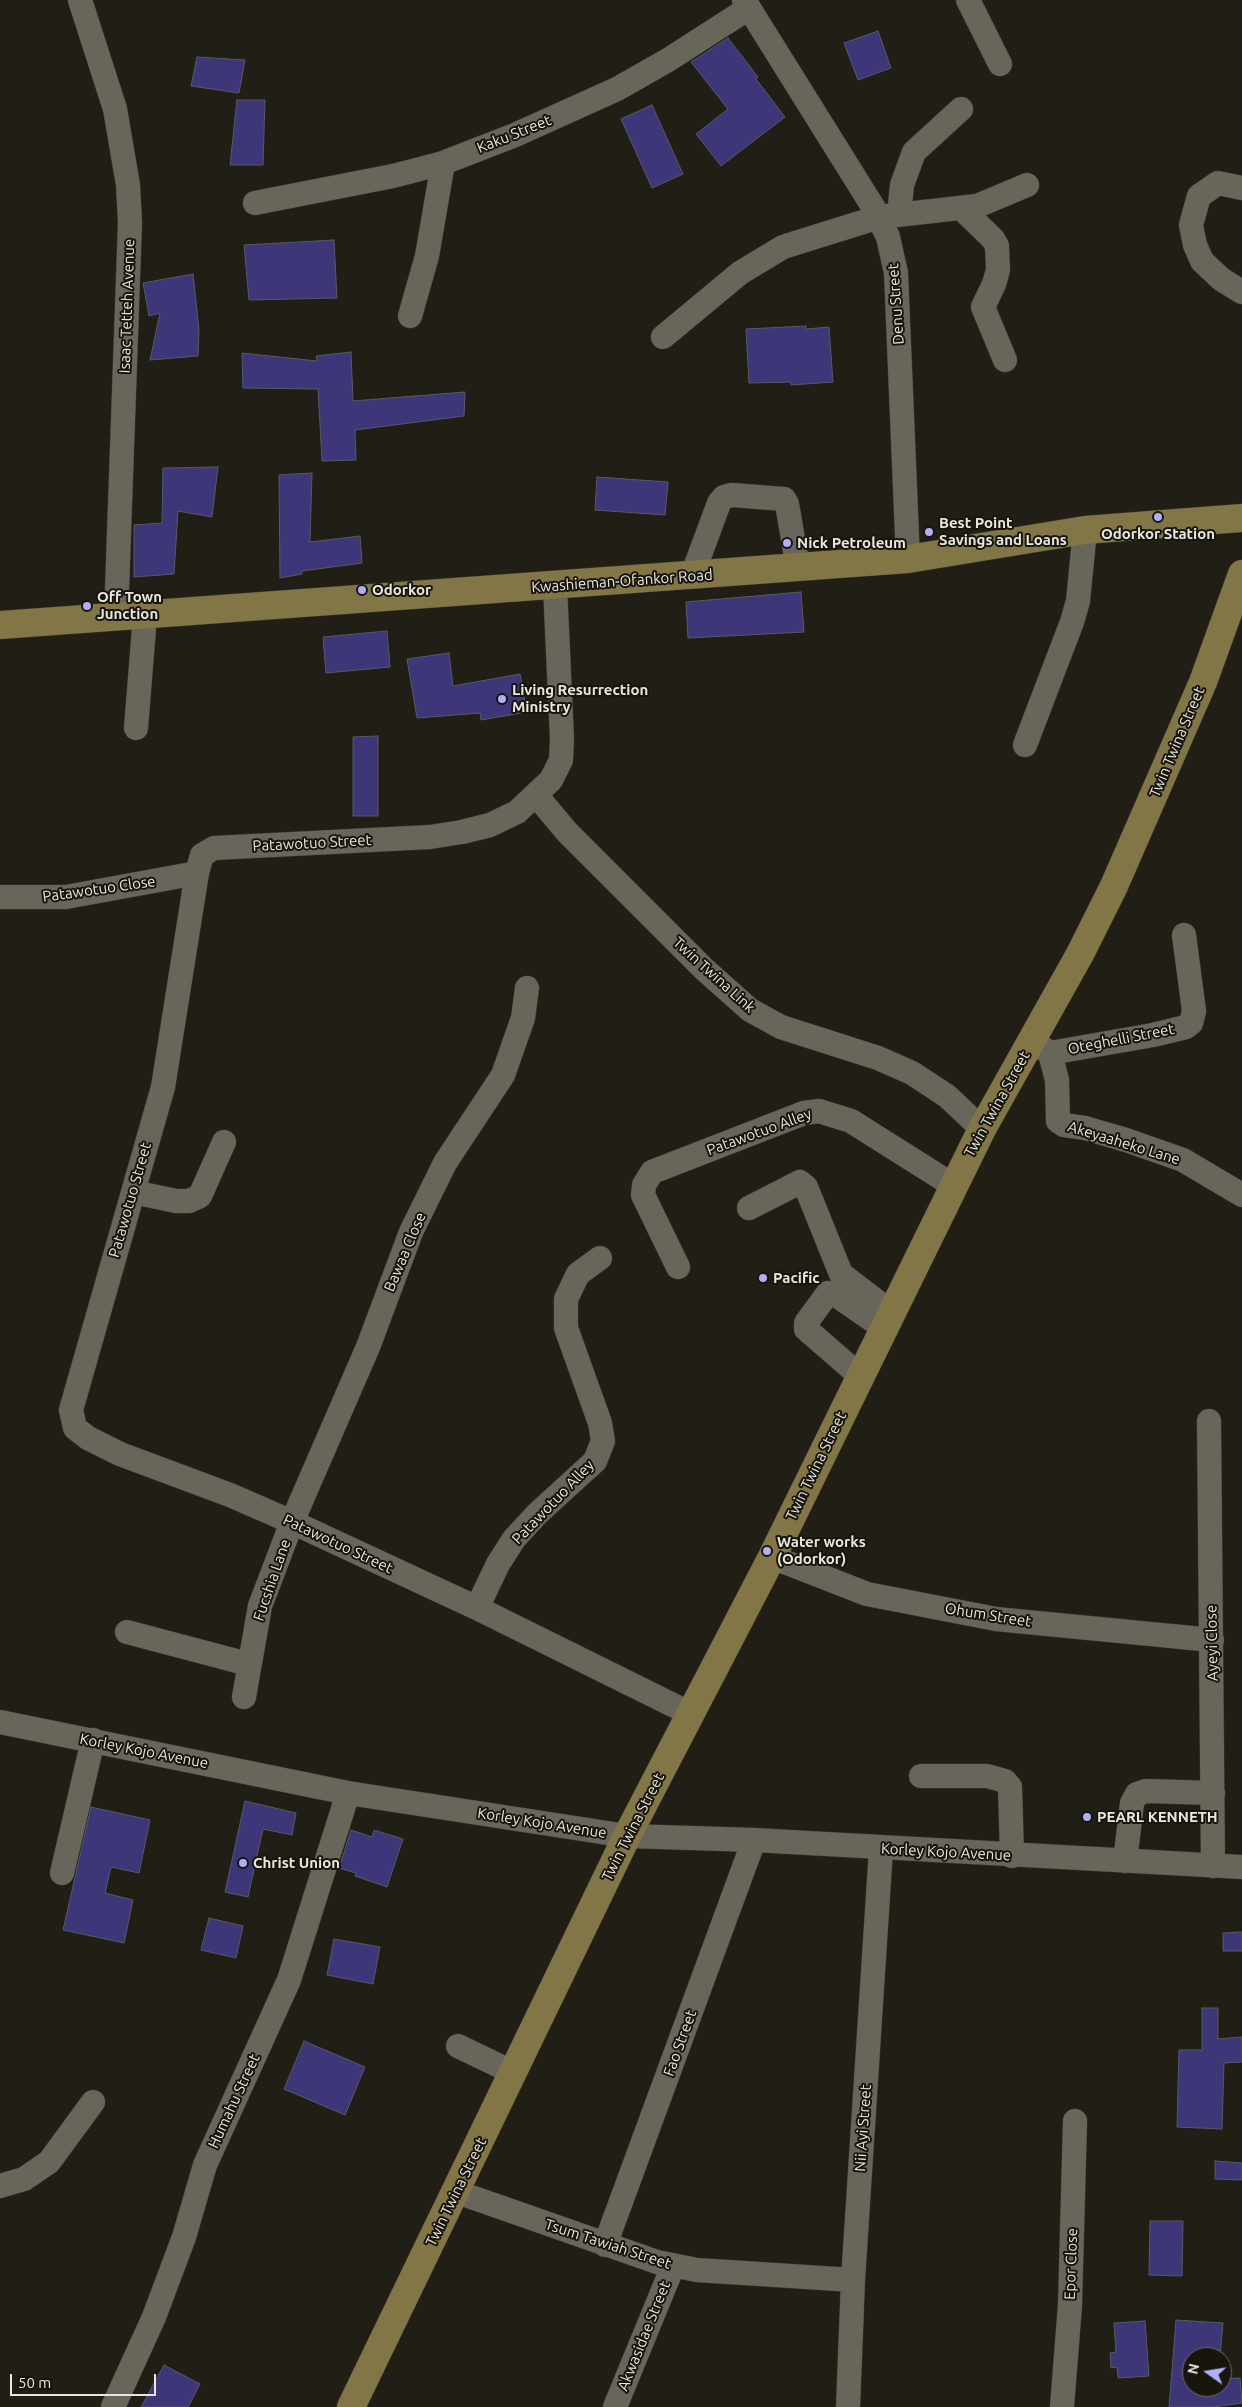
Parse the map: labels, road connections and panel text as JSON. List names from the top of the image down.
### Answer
{
  "streets": {
    "main road": ["Kwashieman-Ofankor Road", "Twin Twina Street"],
    "street": [
      "Kaku Street",
      "Denu Street",
      "Isaac Tetteh Avenue",
      "Patawotuo Street",
      "Patawotuo Close",
      "Twin Twina Link",
      "Oteghelli Street",
      "Patawotuo Alley",
      "Akeyaaheko Lane",
      "Bawaa Close",
      "Fucshia Lane",
      "Ohum Street",
      "Ayeyi Close",
      "Korley Kojo Avenue",
      "Fao Street",
      "Humahu Street",
      "Nii Ayi Street",
      "Tsum Tawiah Street",
      "Epor Close",
      "Akwasidae Street"
    ]
  },
  "crossings": [
    ["Kaku Street", "Denu Street"],
    ["Denu Street", "Kwashieman-Ofankor Road"],
    ["Isaac Tetteh Avenue", "Kwashieman-Ofankor Road"],
    ["Kwashieman-Ofankor Road", "Patawotuo Street"],
    ["Twin Twina Street", "Patawotuo Street"],
    ["Twin Twina Street", "Twin Twina Link"],
    ["Twin Twina Street", "Oteghelli Street"],
    ["Twin Twina Street", "Patawotuo Alley"],
    ["Twin Twina Street", "Akeyaaheko Lane"],
    ["Twin Twina Street", "Ohum Street"],
    ["Twin Twina Street", "Korley Kojo Avenue"],
    ["Twin Twina Street", "Tsum Tawiah Street"],
    ["Patawotuo Street", "Patawotuo Close"],
    ["Patawotuo Street", "Twin Twina Link"],
    ["Patawotuo Street", "Patawotuo Alley"],
    ["Patawotuo Street", "Bawaa Close"],
    ["Patawotuo Street", "Fucshia Lane"],
    ["Oteghelli Street", "Akeyaaheko Lane"],
    ["Bawaa Close", "Fucshia Lane"],
    ["Ohum Street", "Ayeyi Close"],
    ["Ayeyi Close", "Korley Kojo Avenue"],
    ["Korley Kojo Avenue", "Fao Street"],
    ["Korley Kojo Avenue", "Humahu Street"],
    ["Korley Kojo Avenue", "Nii Ayi Street"],
    ["Fao Street", "Tsum Tawiah Street"],
    ["Nii Ayi Street", "Tsum Tawiah Street"],
    ["Tsum Tawiah Street", "Akwasidae Street"]
  ],
  "places": [
    "Odorkor Station",
    "Best Point Savings and Loans",
    "Nick Petroleum",
    "Odorkor",
    "Off Town Junction",
    "Living Resurrection Ministry",
    "Pacific",
    "Water works (Odorkor)",
    "PEARL KENNETH",
    "Christ Union"
  ],
  "scale_bar": "50 m",
  "north": "left"
}
